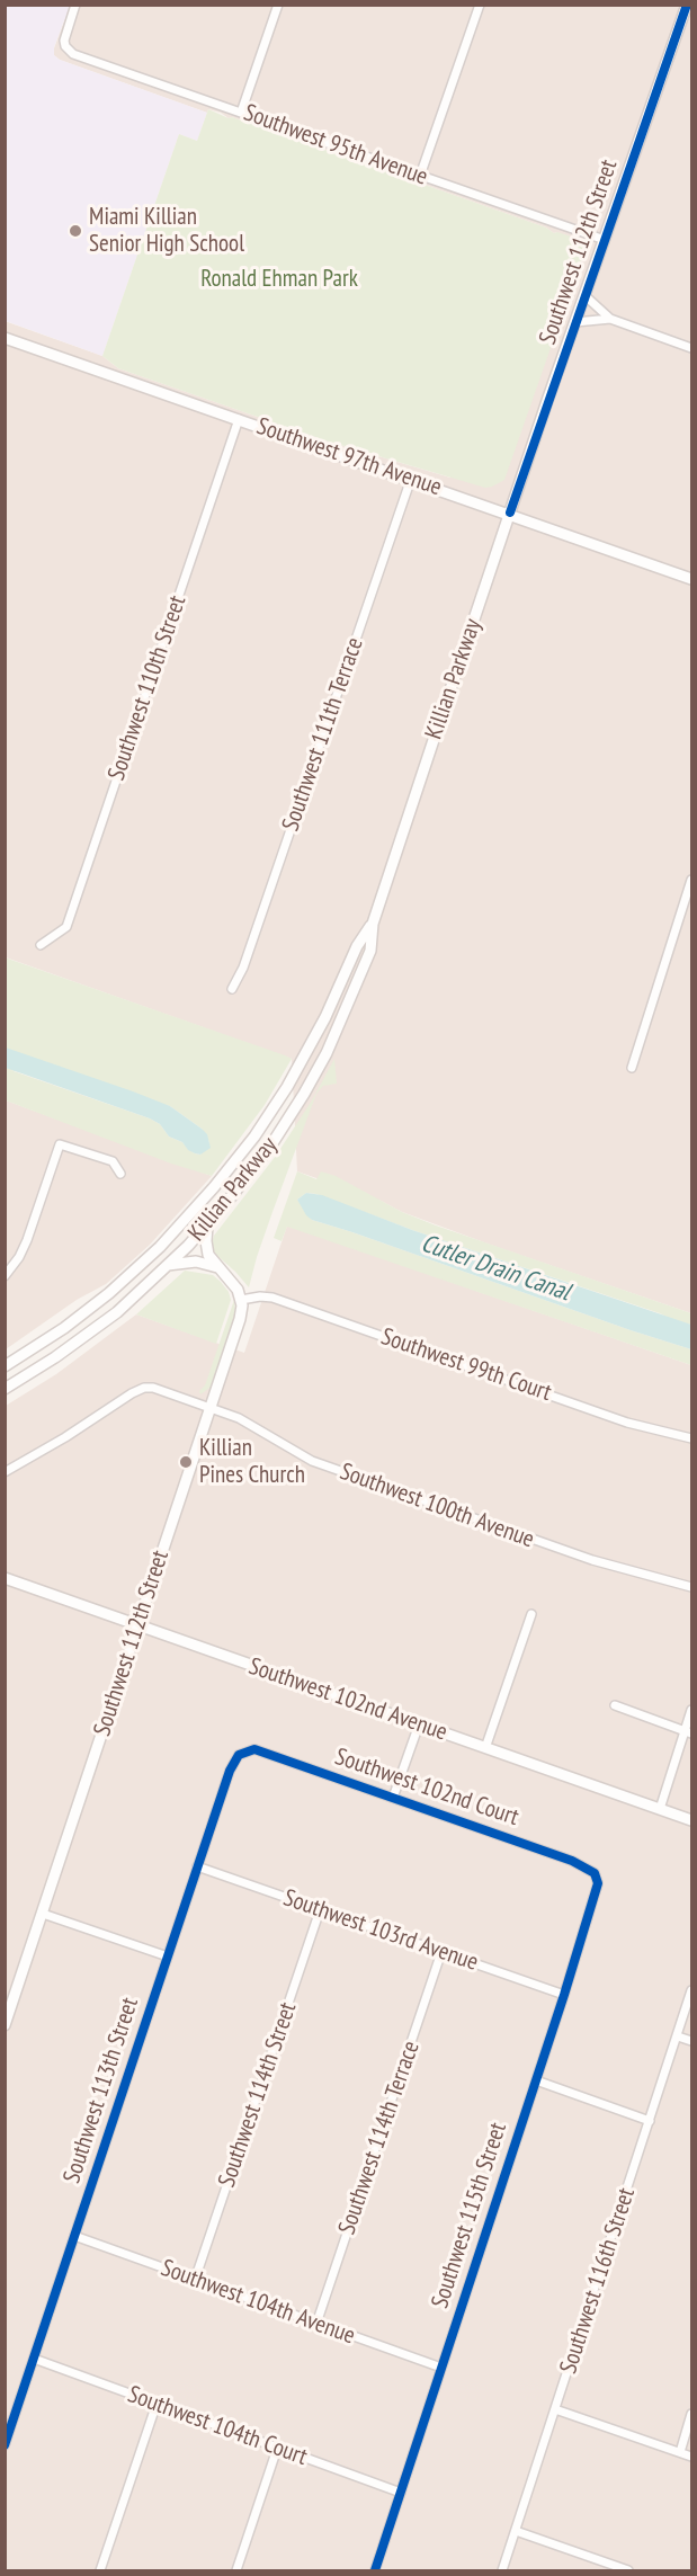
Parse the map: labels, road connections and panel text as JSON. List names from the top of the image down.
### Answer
{
  "streets": {
    "street": [
      "Southwest 95th Avenue",
      "Southwest 112th Street",
      "Southwest 97th Avenue",
      "Killian Parkway",
      "Southwest 110th Street",
      "Southwest 111th Terrace",
      "Southwest 99th Court",
      "Southwest 100th Avenue",
      "Southwest 102nd Avenue",
      "Southwest 102nd Court",
      "Southwest 103rd Avenue",
      "Southwest 113th Street",
      "Southwest 114th Street",
      "Southwest 114th Terrace",
      "Southwest 115th Street",
      "Southwest 116th Street",
      "Southwest 104th Avenue",
      "Southwest 104th Court"
    ]
  },
  "crossings": [
    ["Southwest 95th Avenue", "Southwest 112th Street"],
    ["Southwest 112th Street", "Southwest 97th Avenue"],
    ["Southwest 112th Street", "Killian Parkway"],
    ["Southwest 112th Street", "Southwest 99th Court"],
    ["Southwest 112th Street", "Southwest 100th Avenue"],
    ["Southwest 112th Street", "Southwest 102nd Avenue"],
    ["Southwest 97th Avenue", "Killian Parkway"],
    ["Southwest 97th Avenue", "Southwest 110th Street"],
    ["Southwest 97th Avenue", "Southwest 111th Terrace"],
    ["Southwest 102nd Court", "Southwest 113th Street"],
    ["Southwest 102nd Court", "Southwest 115th Street"],
    ["Southwest 103rd Avenue", "Southwest 113th Street"],
    ["Southwest 103rd Avenue", "Southwest 114th Street"],
    ["Southwest 103rd Avenue", "Southwest 114th Terrace"],
    ["Southwest 103rd Avenue", "Southwest 115th Street"],
    ["Southwest 113th Street", "Southwest 104th Avenue"],
    ["Southwest 113th Street", "Southwest 104th Court"],
    ["Southwest 114th Street", "Southwest 104th Avenue"],
    ["Southwest 114th Terrace", "Southwest 104th Avenue"],
    ["Southwest 115th Street", "Southwest 104th Avenue"],
    ["Southwest 115th Street", "Southwest 104th Court"]
  ],
  "water": ["Cutler Drain Canal"],
  "parks": ["Ronald Ehman Park"],
  "places": ["Miami Killian Senior High School", "Killian Pines Church"]
}
